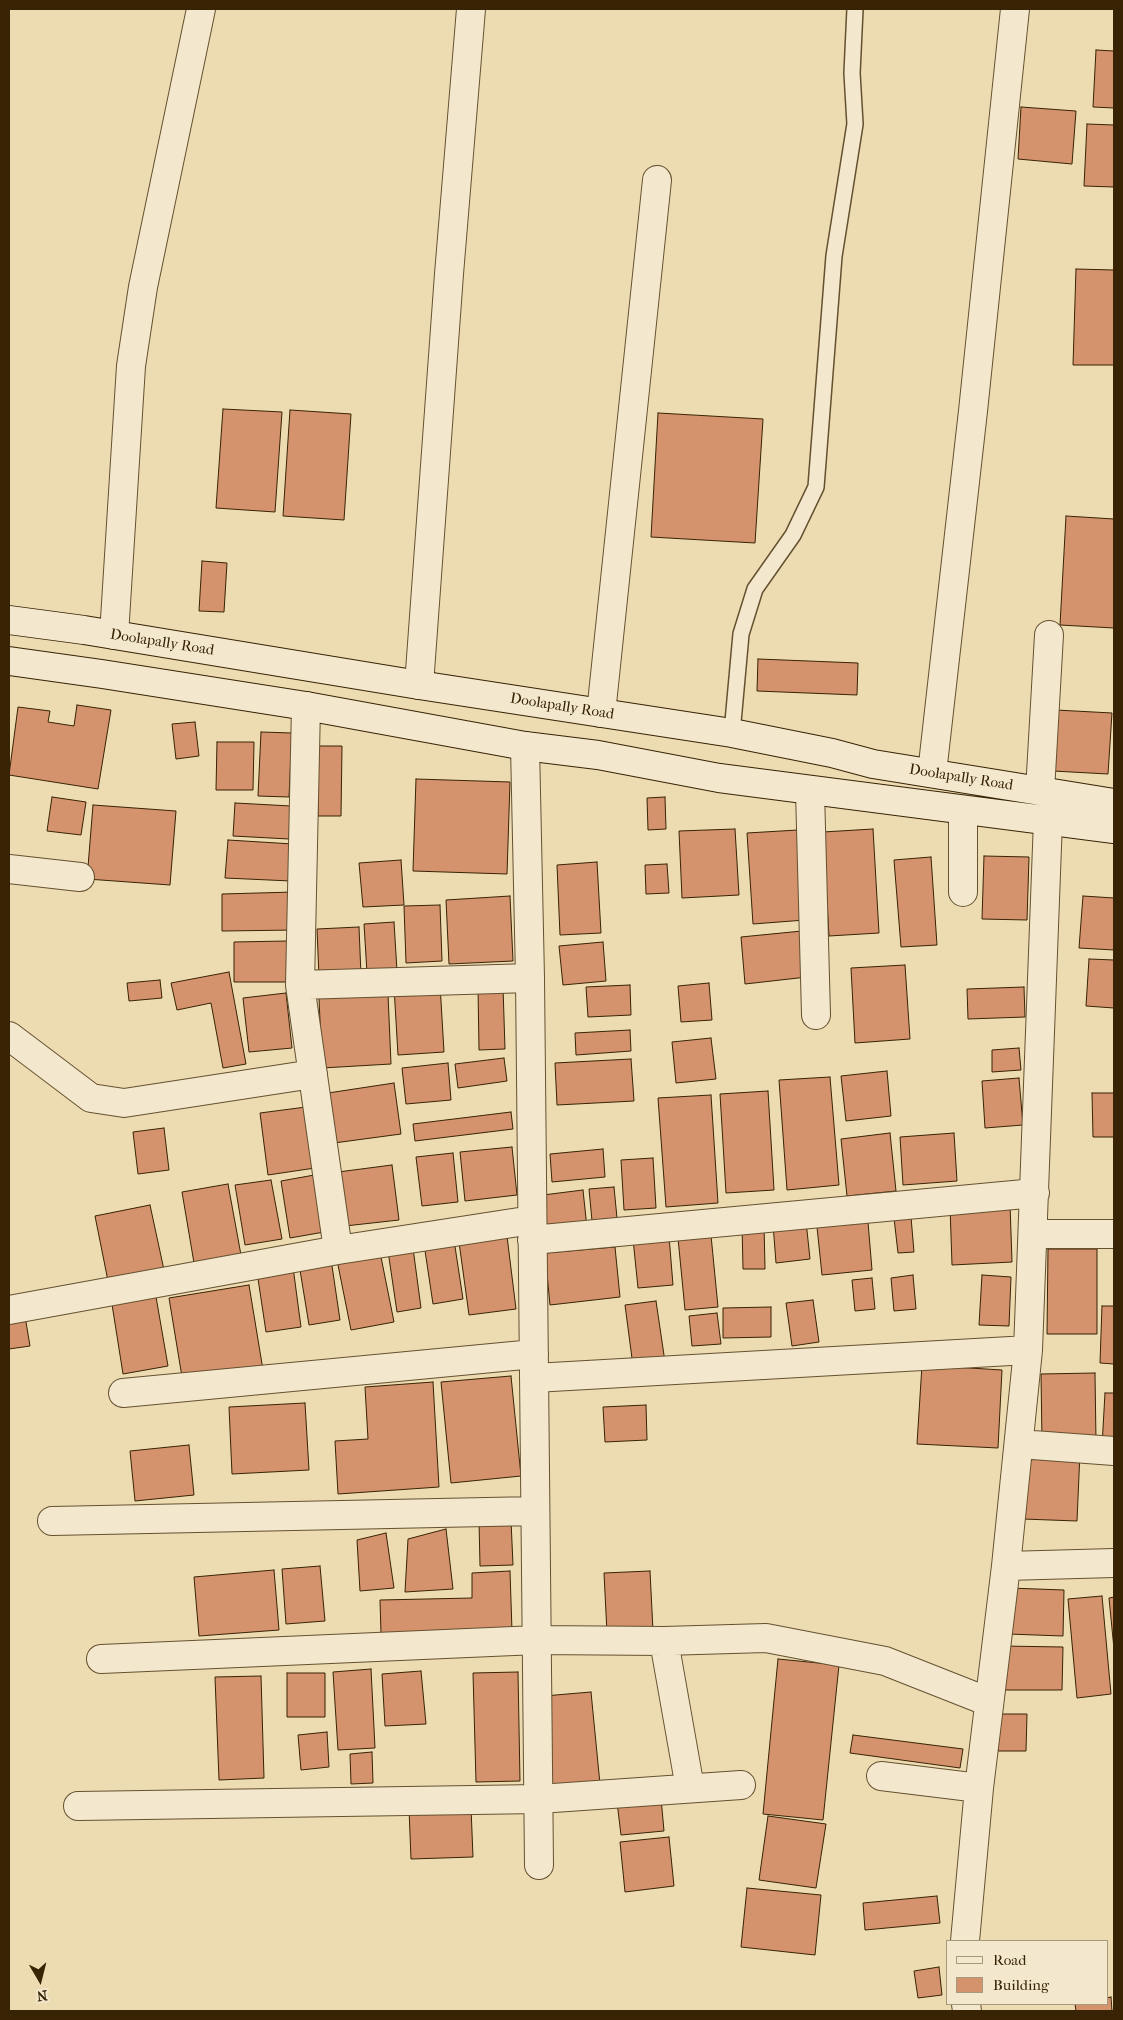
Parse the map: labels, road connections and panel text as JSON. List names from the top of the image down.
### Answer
{
  "streets": {
    "street": ["Doolapally Road"]
  },
  "legend": ["Road", "Building"],
  "north": "bottom"
}
